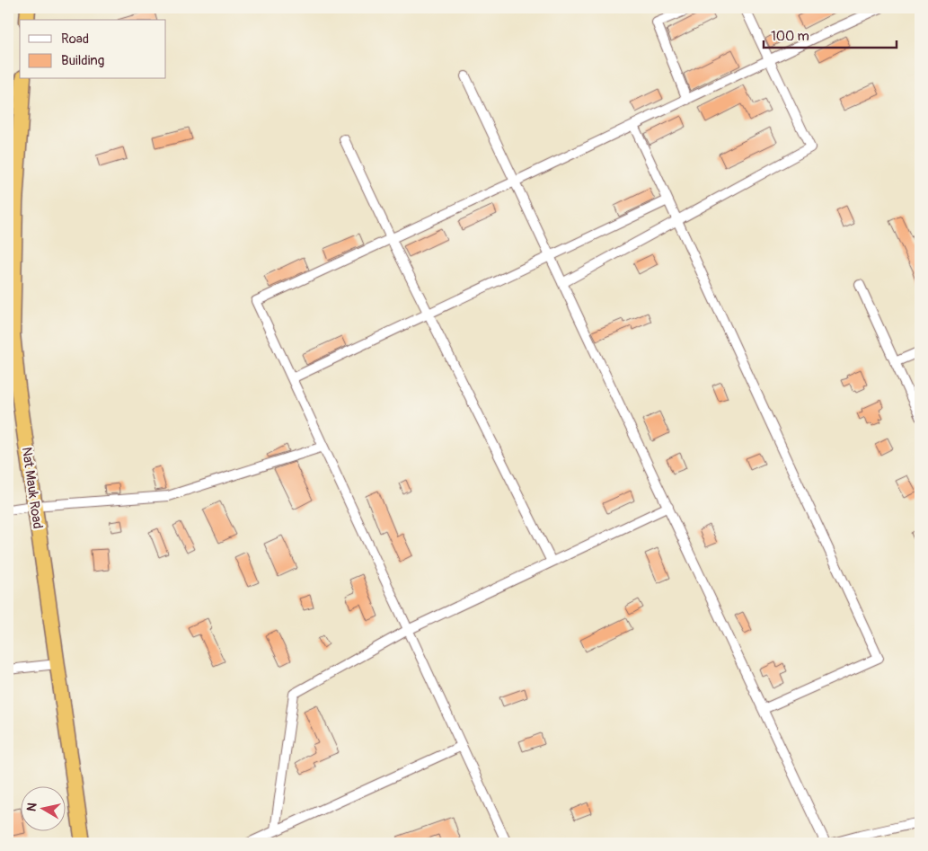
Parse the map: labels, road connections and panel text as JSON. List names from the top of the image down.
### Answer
{
  "streets": {
    "highway": ["Nat Mauk Road"]
  },
  "legend": ["Road", "Building"],
  "scale_bar": "100 m",
  "north": "left"
}
